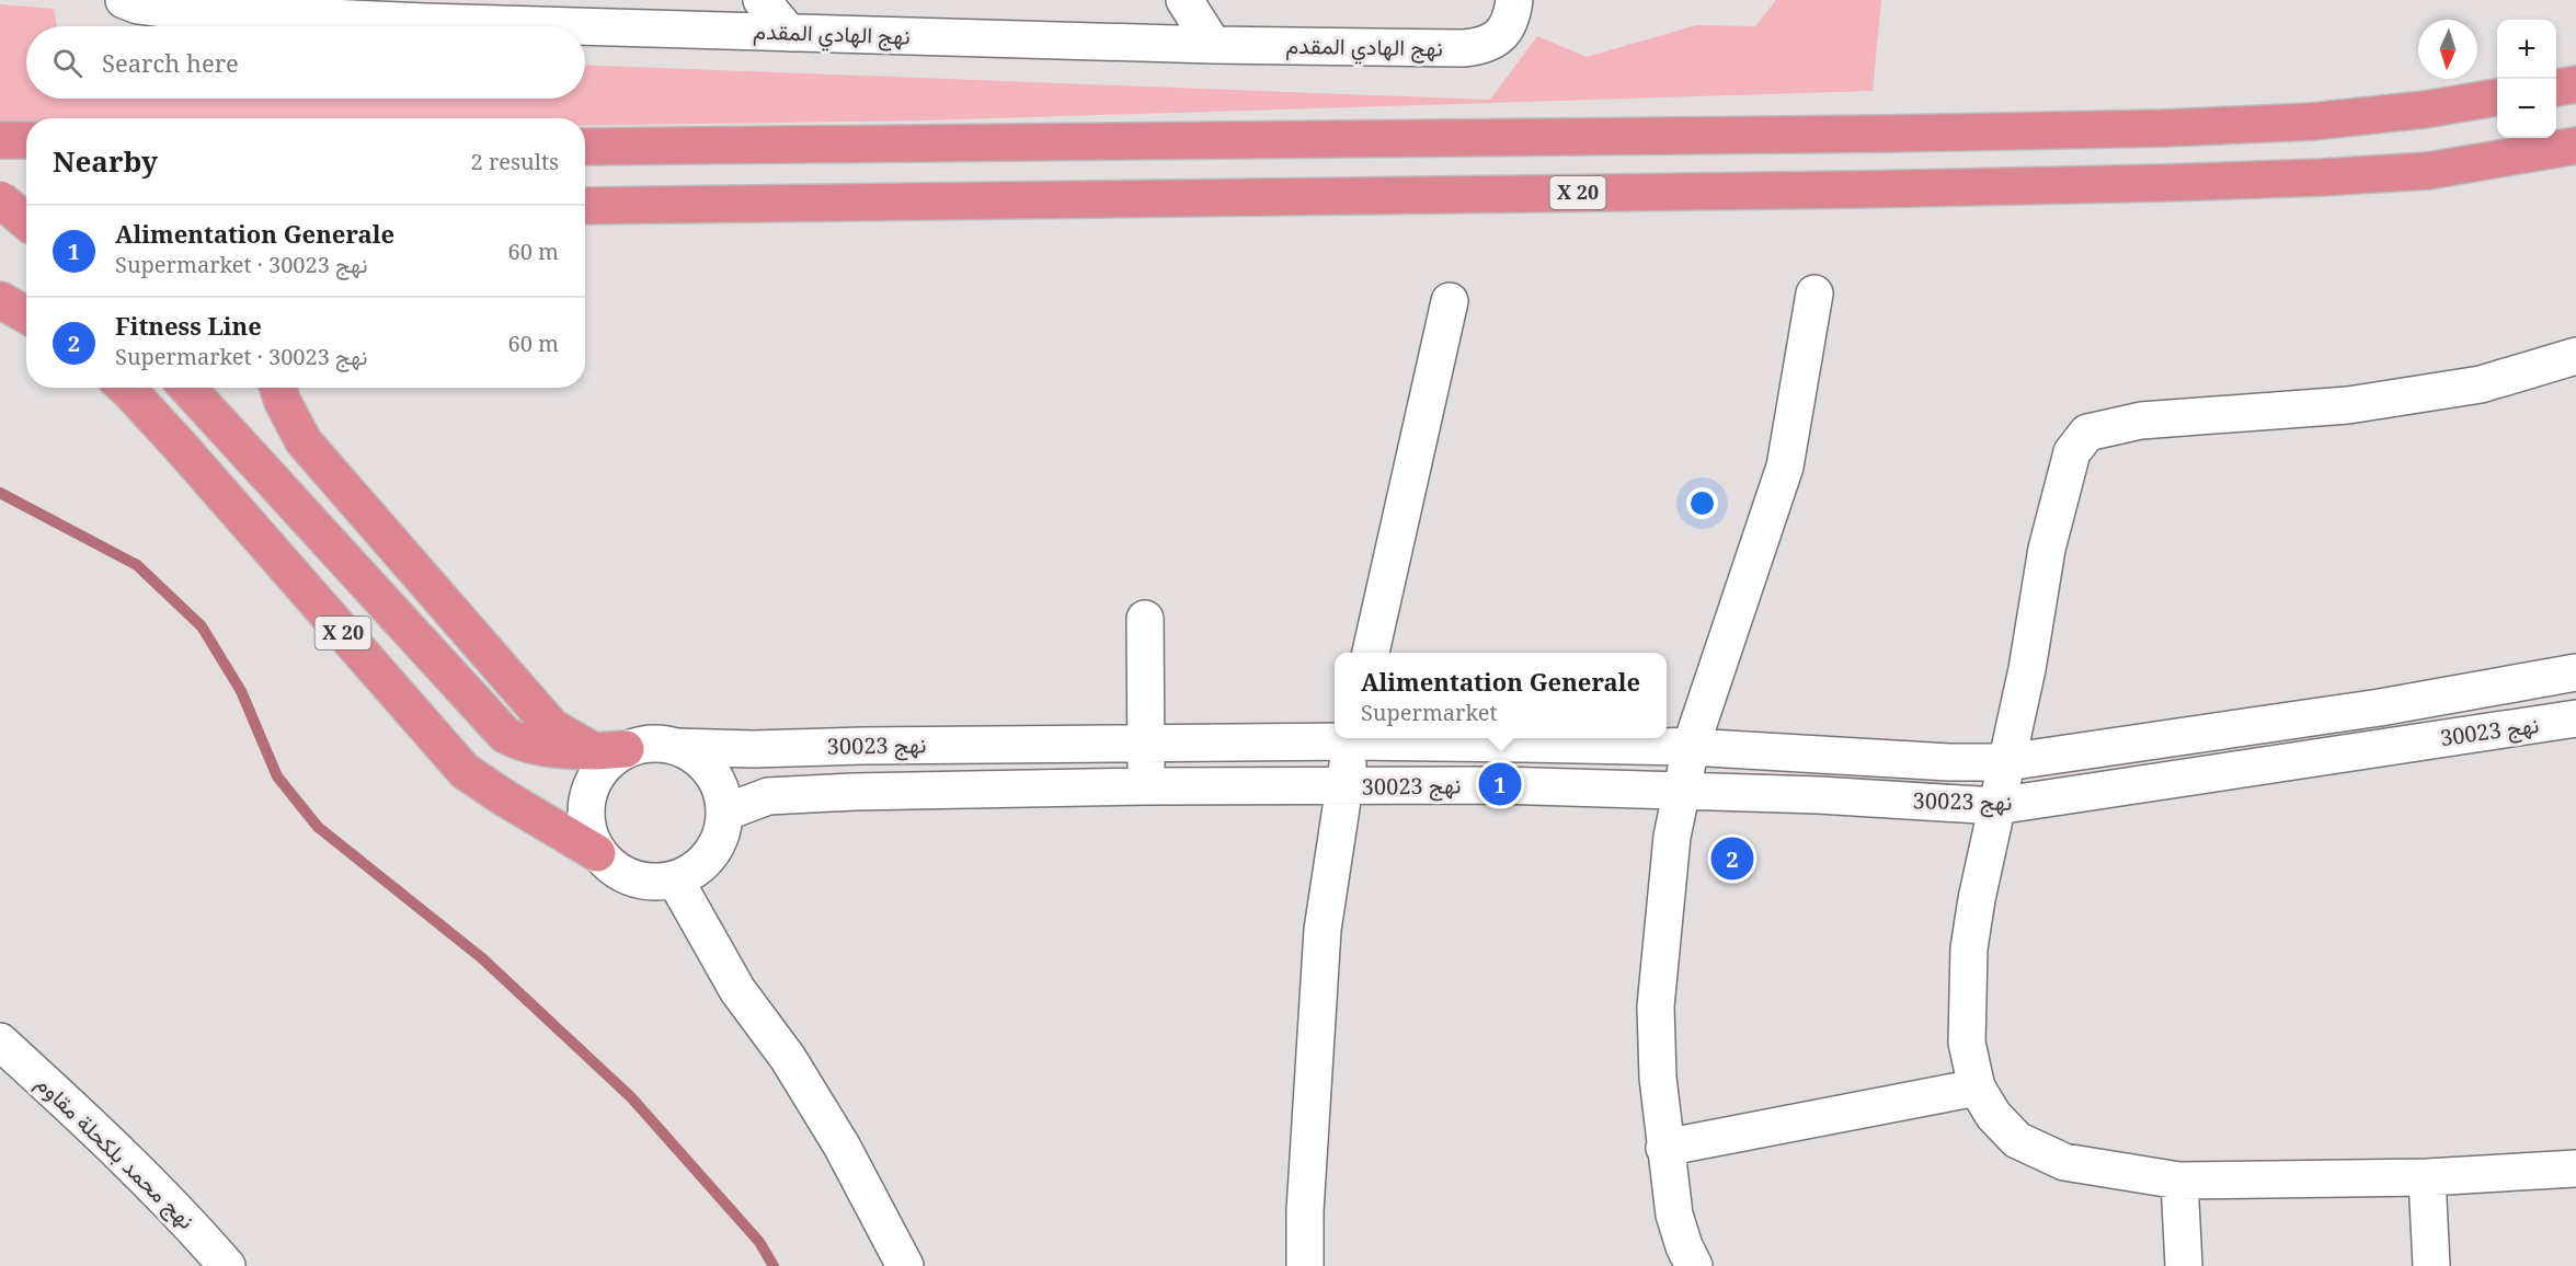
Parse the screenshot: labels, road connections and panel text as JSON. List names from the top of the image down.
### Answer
{
  "streets": {
    "highway": ["X 20"],
    "street": ["نهج الهادي المقدم", "نهج 30023", "نهج محمد بلكحلة مقاوم"]
  },
  "crossings": [
    ["X 20", "نهج 30023"]
  ],
  "north": "bottom",
  "page": {
    "map_buttons": ["+", "−"],
    "search": "Search here",
    "heading": ["Nearby", "2 results"],
    "list": [
      {
        "mark": "1",
        "name": "Alimentation Generale",
        "note": "Supermarket · نهج 30023",
        "value": "60 m"
      },
      {
        "mark": "2",
        "name": "Fitness Line",
        "note": "Supermarket · نهج 30023",
        "value": "60 m"
      }
    ],
    "popup": ["Alimentation Generale", "Supermarket"],
    "pins": ["1", "2"]
  }
}
